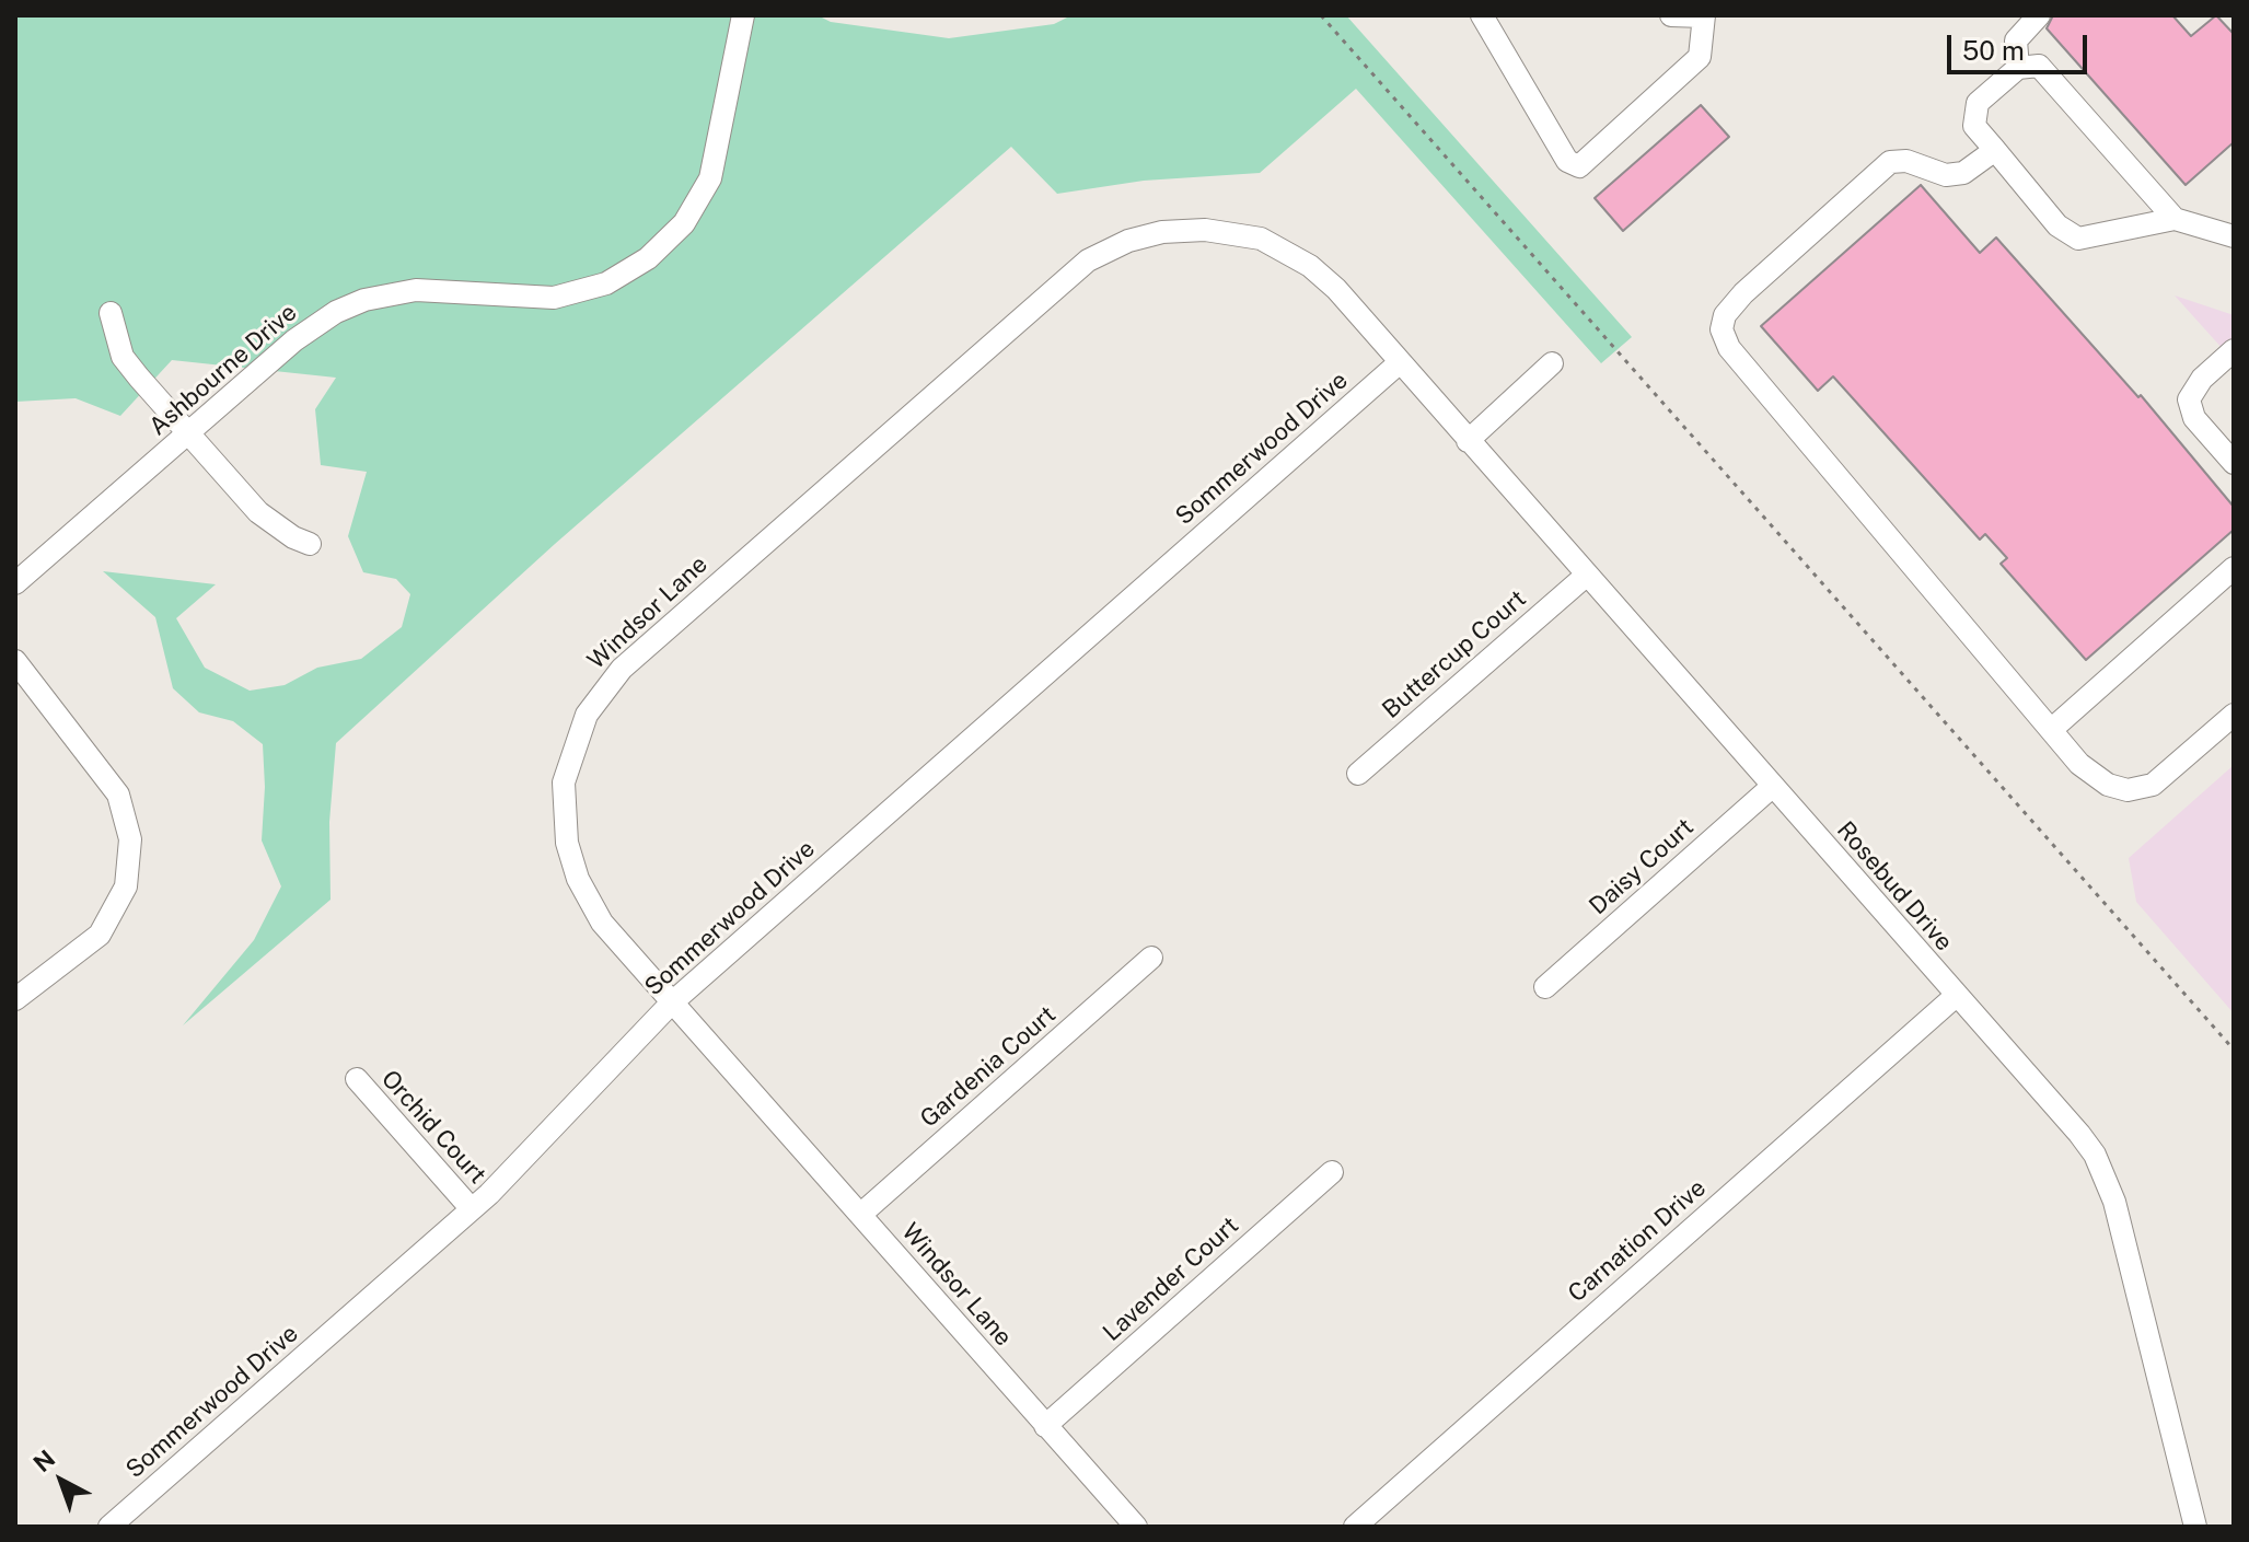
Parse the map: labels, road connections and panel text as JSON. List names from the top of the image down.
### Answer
{
  "streets": {
    "street": [
      "Ashbourne Drive",
      "Sommerwood Drive",
      "Windsor Lane",
      "Buttercup Court",
      "Daisy Court",
      "Rosebud Drive",
      "Gardenia Court",
      "Orchid Court",
      "Carnation Drive",
      "Lavender Court"
    ]
  },
  "crossings": [
    ["Sommerwood Drive", "Windsor Lane"],
    ["Sommerwood Drive", "Rosebud Drive"],
    ["Sommerwood Drive", "Orchid Court"],
    ["Windsor Lane", "Rosebud Drive"],
    ["Windsor Lane", "Gardenia Court"],
    ["Windsor Lane", "Lavender Court"],
    ["Buttercup Court", "Rosebud Drive"],
    ["Daisy Court", "Rosebud Drive"],
    ["Rosebud Drive", "Carnation Drive"]
  ],
  "scale_bar": "50 m",
  "north": "top left"
}
